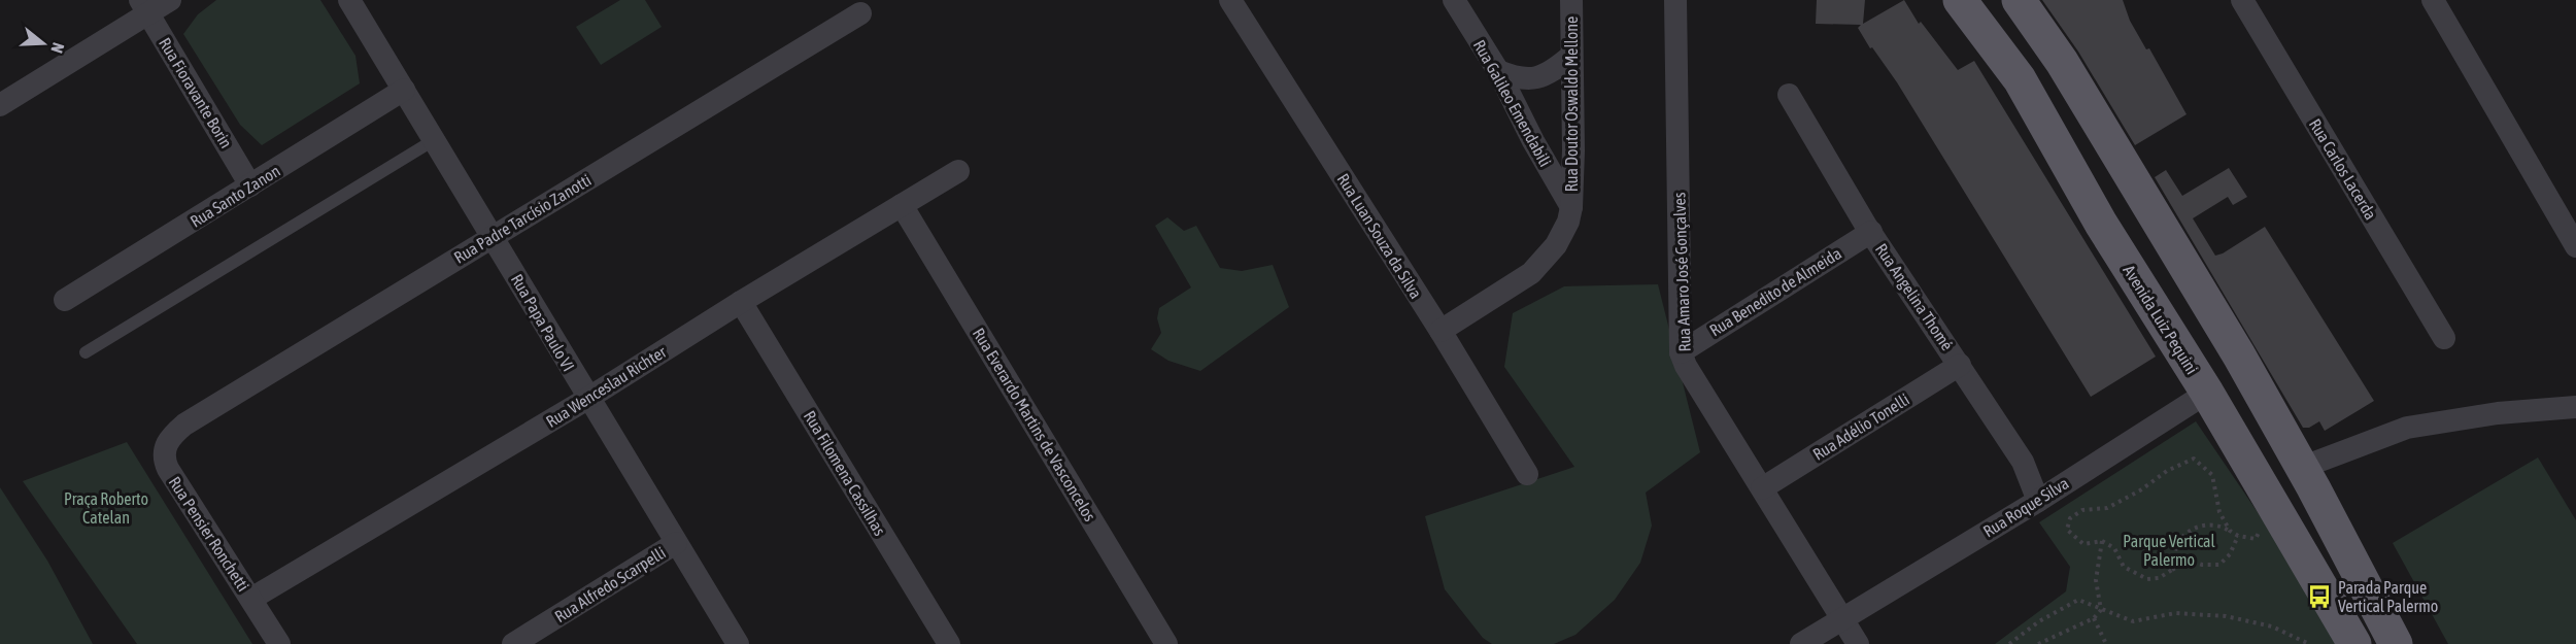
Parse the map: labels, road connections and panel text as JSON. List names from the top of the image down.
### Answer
{
  "streets": {
    "main road": ["Avenida Luiz Pequini"],
    "street": [
      "Rua Fioravante Borin",
      "Rua Galileo Emendabili",
      "Rua Doutor Oswaldo Mellone",
      "Rua Carlos Lacerda",
      "Rua Santo Zanon",
      "Rua Padre Tarcísio Zanotti",
      "Rua Luan Souza da Silva",
      "Rua Amaro José Gonçalves",
      "Rua Benedito de Almeida",
      "Rua Angelina Thomé",
      "Rua Papa Paulo VI",
      "Rua Wenceslau Richter",
      "Rua Everardo Martins de Vasconcelos",
      "Rua Adélio Tonelli",
      "Rua Filomena Cassilhas",
      "Rua Roque Silva",
      "Rua Pensier Ronchetti",
      "Rua Alfredo Scarpelli"
    ]
  },
  "crossings": [
    ["Rua Fioravante Borin", "Rua Santo Zanon"],
    ["Rua Galileo Emendabili", "Rua Doutor Oswaldo Mellone"],
    ["Rua Doutor Oswaldo Mellone", "Rua Luan Souza da Silva"],
    ["Rua Santo Zanon", "Rua Papa Paulo VI"],
    ["Rua Padre Tarcísio Zanotti", "Rua Papa Paulo VI"],
    ["Rua Padre Tarcísio Zanotti", "Rua Pensier Ronchetti"],
    ["Rua Amaro José Gonçalves", "Rua Benedito de Almeida"],
    ["Rua Amaro José Gonçalves", "Rua Adélio Tonelli"],
    ["Rua Amaro José Gonçalves", "Rua Roque Silva"],
    ["Rua Benedito de Almeida", "Rua Angelina Thomé"],
    ["Rua Angelina Thomé", "Rua Adélio Tonelli"],
    ["Rua Angelina Thomé", "Rua Roque Silva"],
    ["Avenida Luiz Pequini", "Rua Roque Silva"],
    ["Rua Papa Paulo VI", "Rua Wenceslau Richter"],
    ["Rua Papa Paulo VI", "Rua Alfredo Scarpelli"],
    ["Rua Wenceslau Richter", "Rua Everardo Martins de Vasconcelos"],
    ["Rua Wenceslau Richter", "Rua Filomena Cassilhas"],
    ["Rua Wenceslau Richter", "Rua Pensier Ronchetti"]
  ],
  "parks": ["Praça Roberto Catelan", "Parque Vertical Palermo"],
  "places": {
    "bus stop": ["Parada Parque Vertical Palermo"]
  },
  "north": "right"
}
